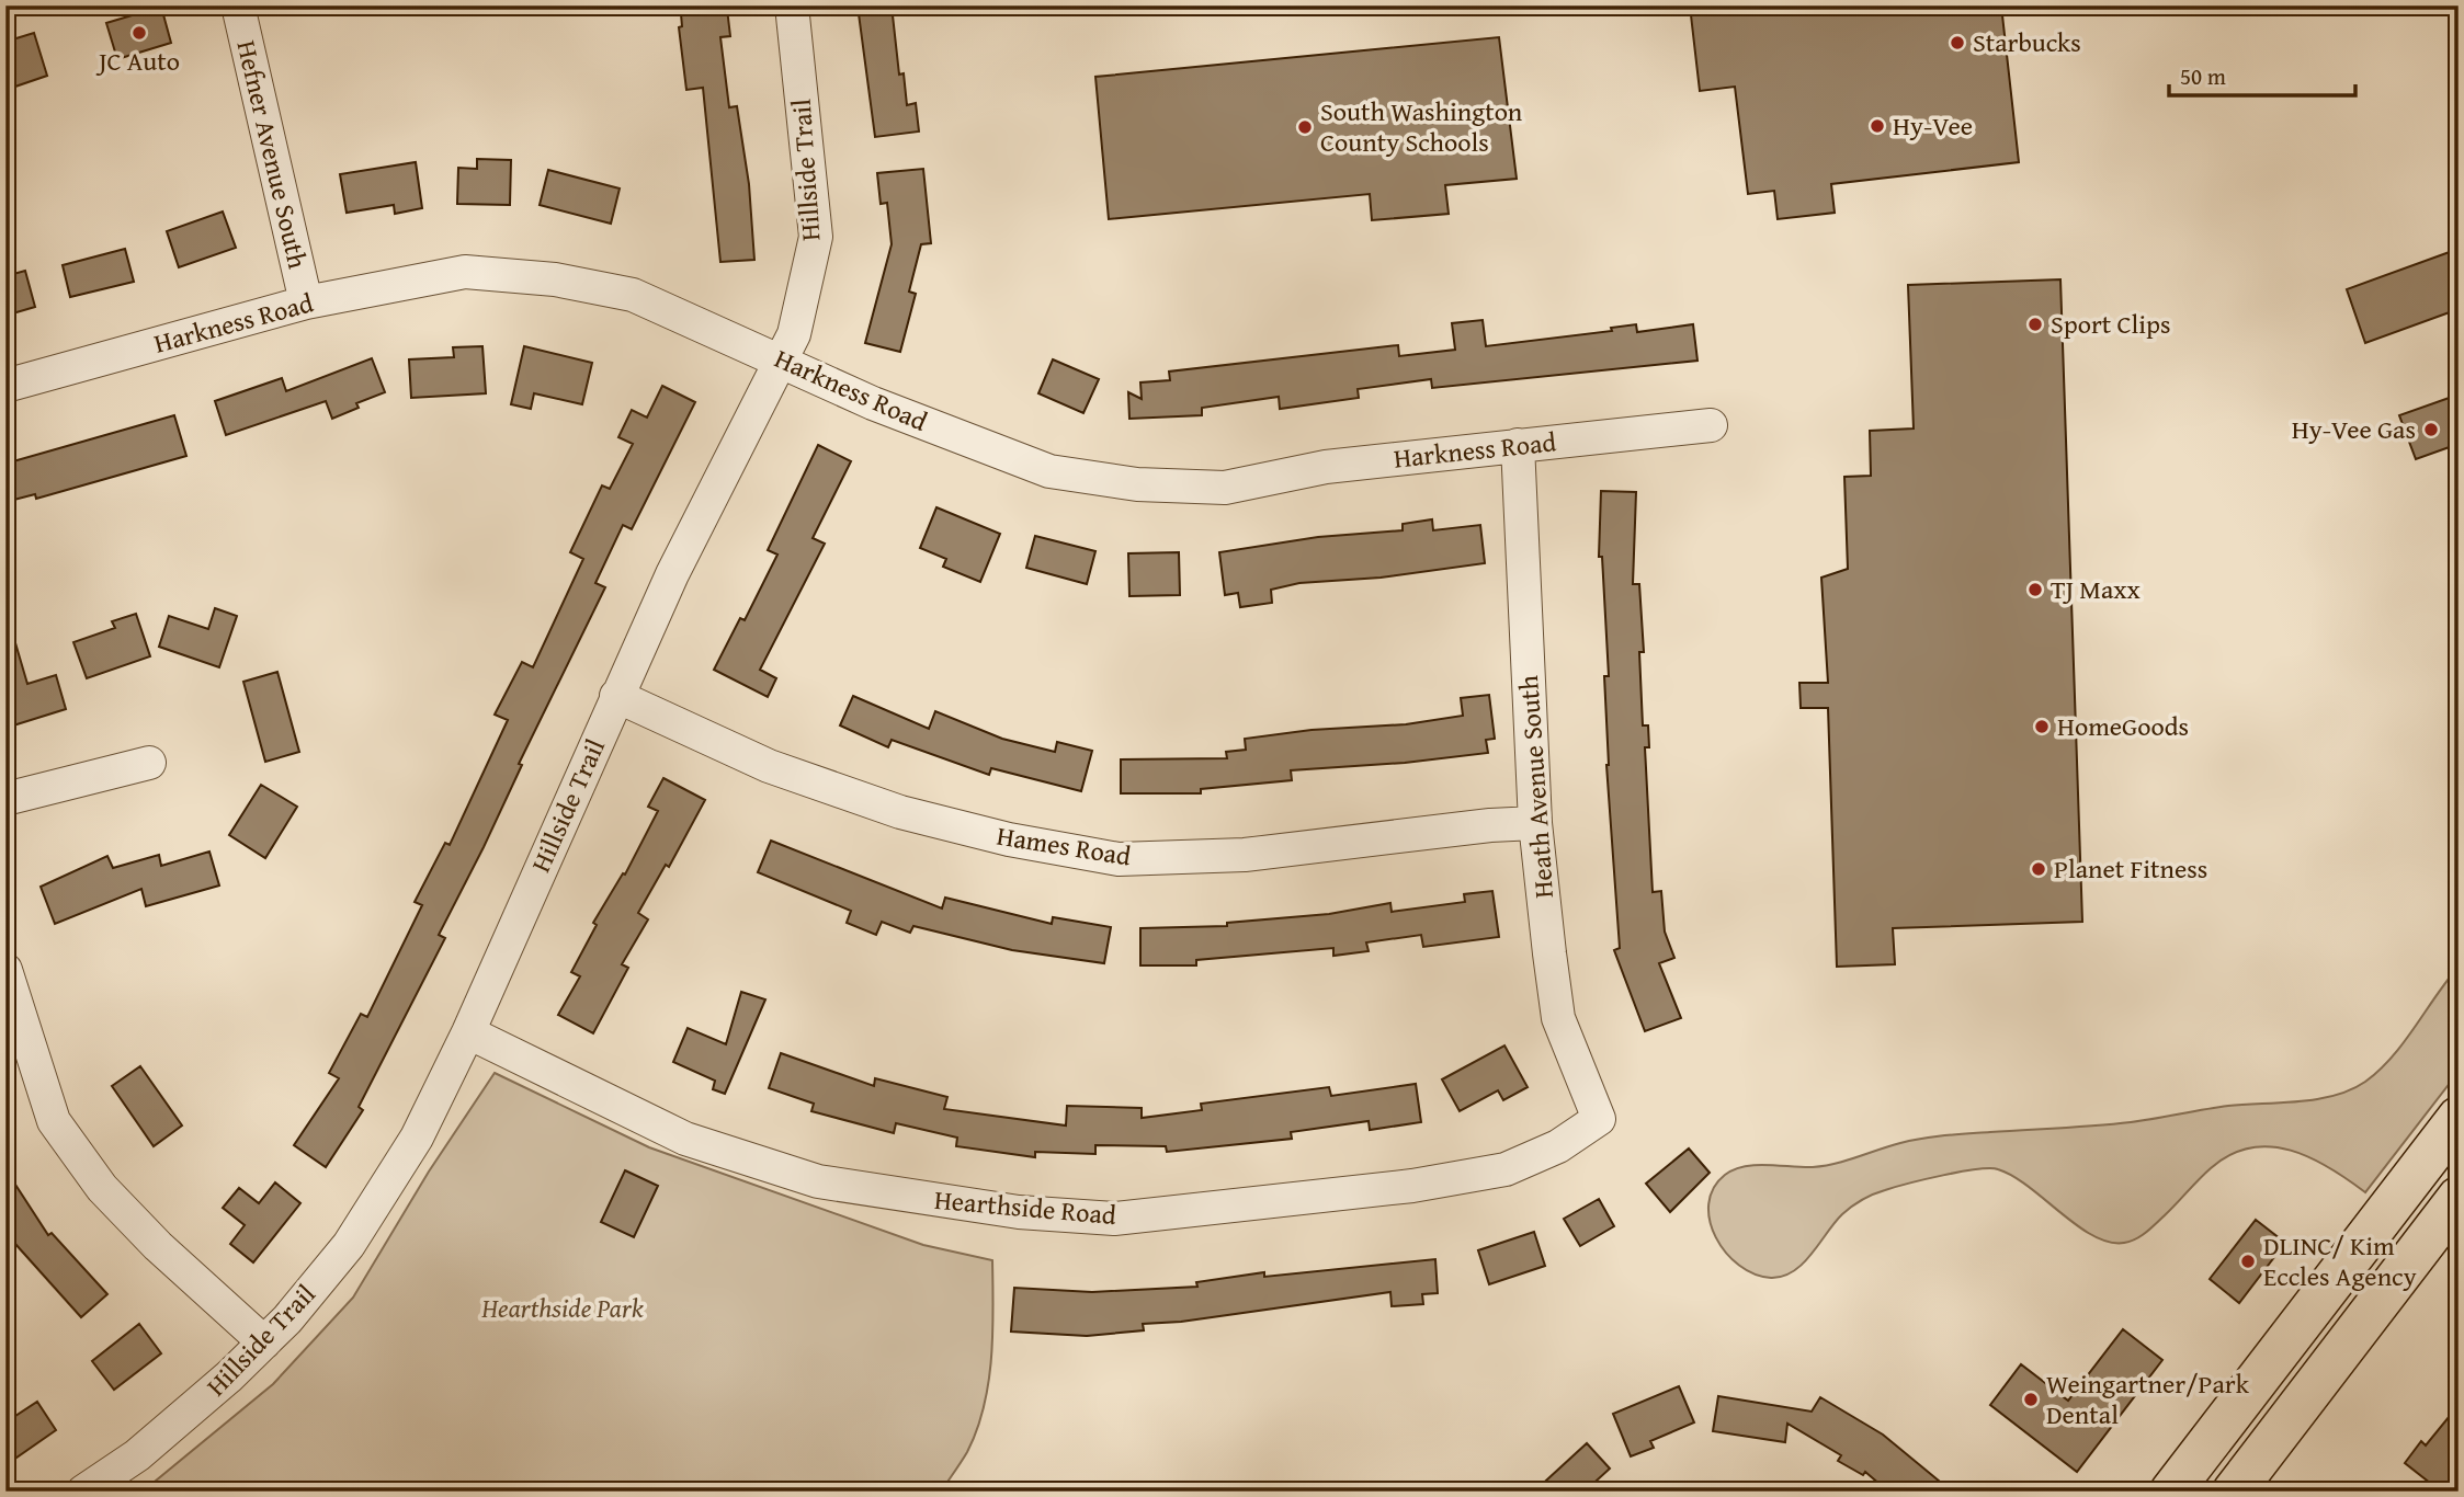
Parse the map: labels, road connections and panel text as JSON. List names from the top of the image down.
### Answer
{
  "streets": {
    "street": [
      "Hefner Avenue South",
      "Hillside Trail",
      "Harkness Road",
      "Heath Avenue South",
      "Hames Road",
      "Hearthside Road"
    ]
  },
  "crossings": [
    ["Hefner Avenue South", "Harkness Road"],
    ["Hillside Trail", "Harkness Road"],
    ["Hillside Trail", "Hames Road"],
    ["Hillside Trail", "Hearthside Road"],
    ["Harkness Road", "Heath Avenue South"],
    ["Heath Avenue South", "Hames Road"],
    ["Heath Avenue South", "Hearthside Road"]
  ],
  "parks": ["Hearthside Park"],
  "places": [
    "JC Auto",
    "Starbucks",
    "Hy-Vee",
    "South Washington County Schools",
    "Sport Clips",
    "Hy-Vee Gas",
    "TJ Maxx",
    "HomeGoods",
    "Planet Fitness",
    "DLINC/ Kim Eccles Agency",
    "Weingartner/Park Dental"
  ],
  "scale_bar": "50 m"
}
